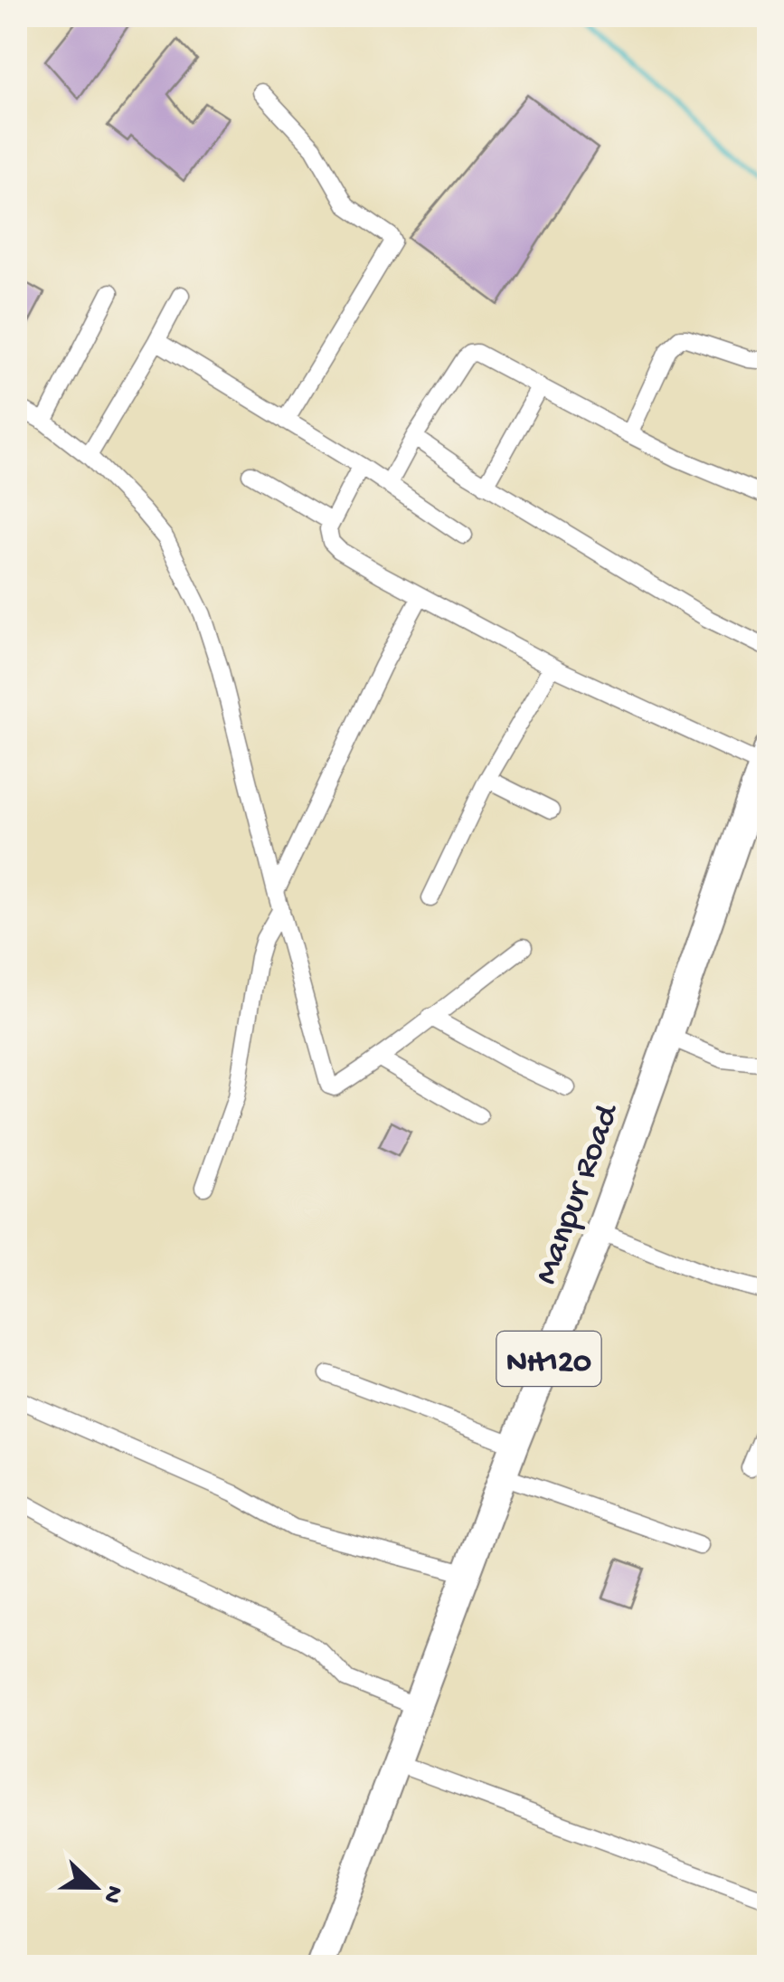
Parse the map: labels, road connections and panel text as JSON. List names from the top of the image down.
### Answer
{
  "streets": {
    "highway": ["Manpur Road", "NH120"]
  },
  "north": "right"
}
